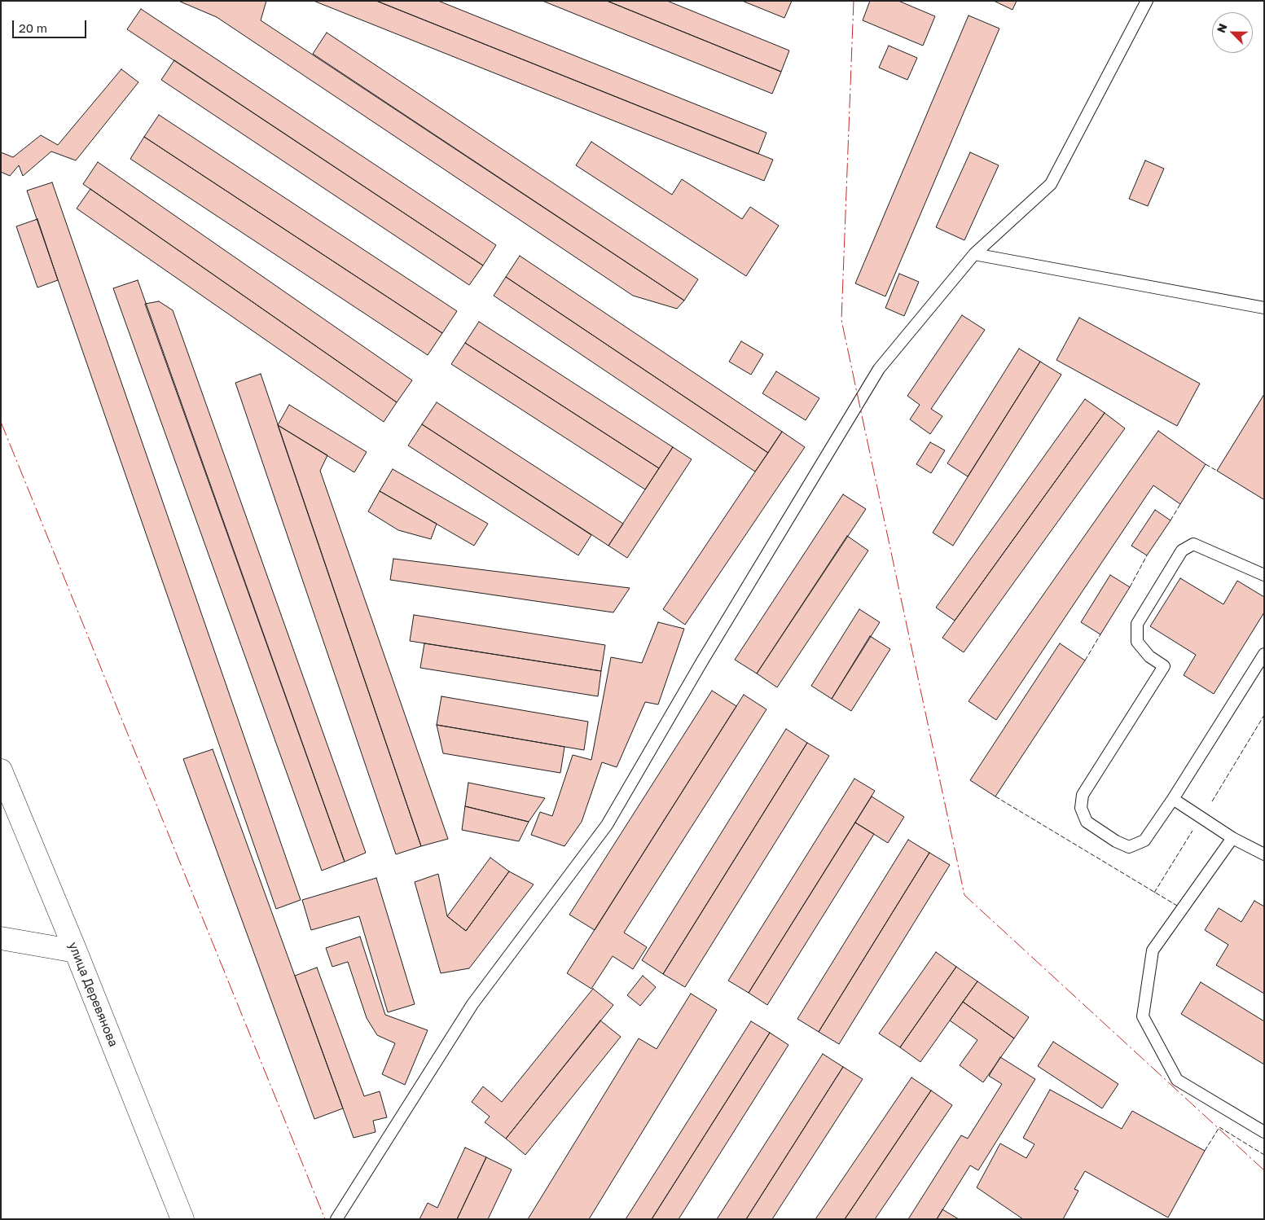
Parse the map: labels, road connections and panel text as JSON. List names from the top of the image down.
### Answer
{
  "streets": {
    "street": ["улица Деревянова"]
  },
  "scale_bar": "20 m",
  "north": "top left"
}
